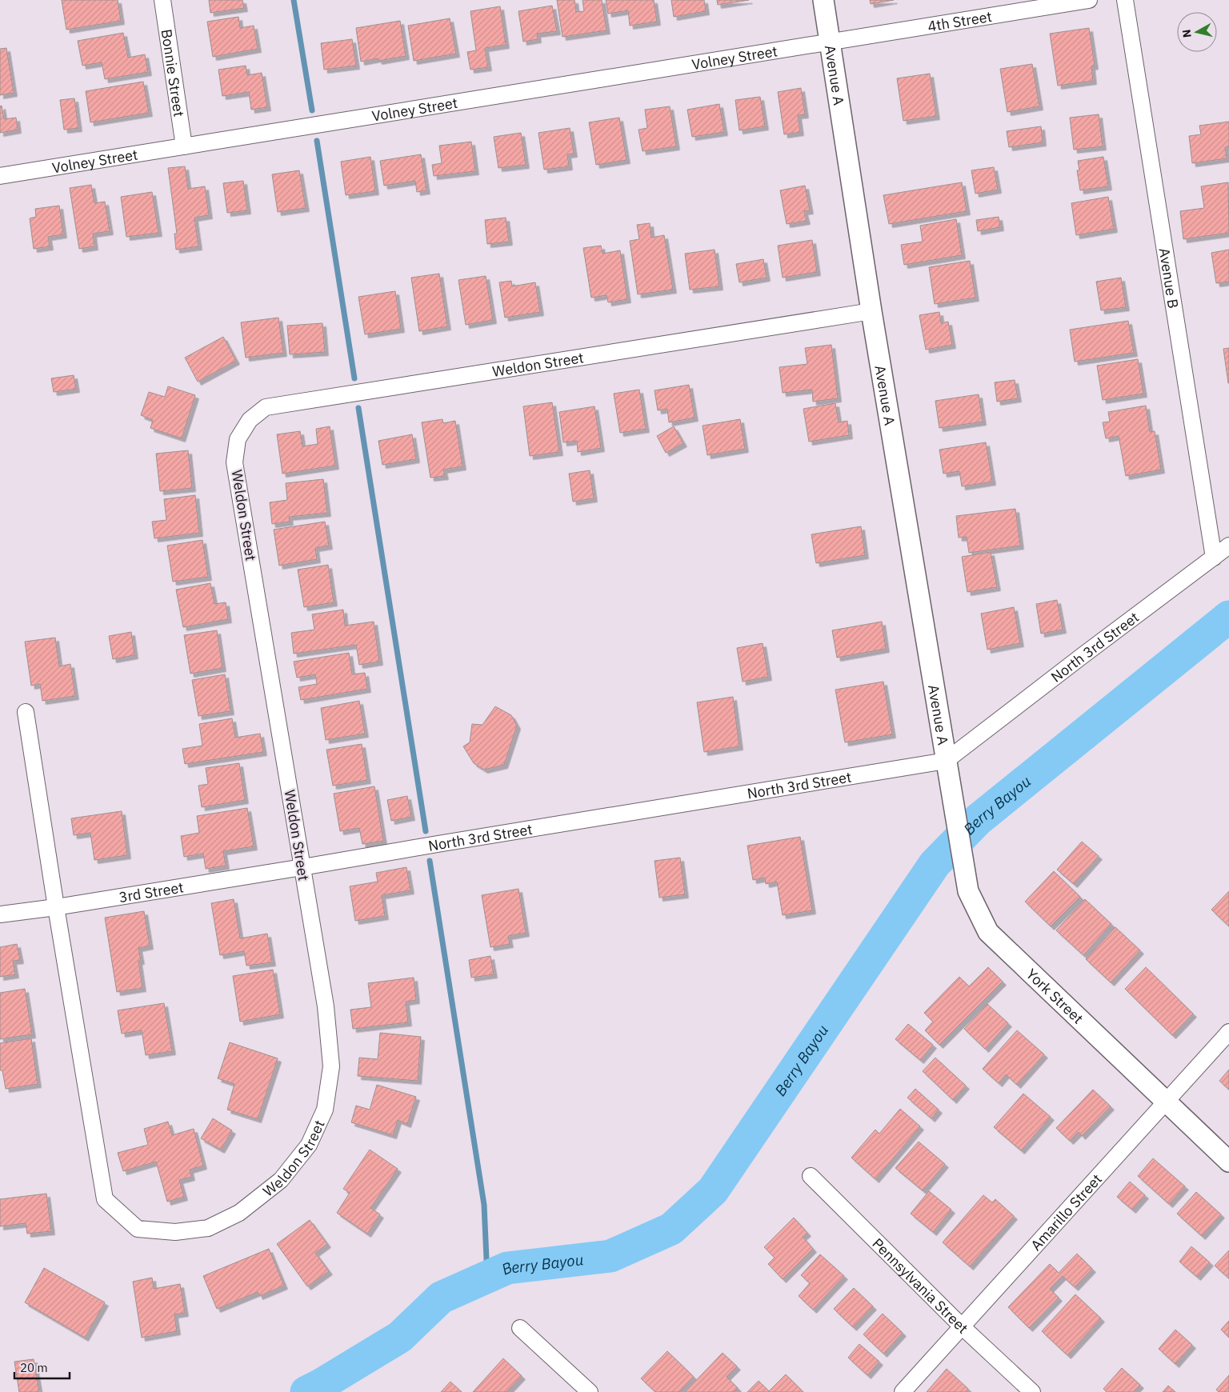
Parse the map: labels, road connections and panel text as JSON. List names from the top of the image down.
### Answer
{
  "streets": {
    "street": [
      "4th Street",
      "Volney Street",
      "Bonnie Street",
      "Avenue A",
      "Avenue B",
      "Weldon Street",
      "North 3rd Street",
      "3rd Street",
      "York Street",
      "Amarillo Street",
      "Pennsylvania Street"
    ]
  },
  "crossings": [
    ["4th Street", "Volney Street"],
    ["4th Street", "Avenue A"],
    ["Volney Street", "Bonnie Street"],
    ["Volney Street", "Avenue A"],
    ["Avenue A", "Weldon Street"],
    ["Avenue A", "North 3rd Street"],
    ["Avenue A", "York Street"],
    ["Avenue B", "North 3rd Street"],
    ["Weldon Street", "North 3rd Street"],
    ["Weldon Street", "3rd Street"],
    ["North 3rd Street", "3rd Street"],
    ["York Street", "Amarillo Street"],
    ["Amarillo Street", "Pennsylvania Street"]
  ],
  "water": ["Berry Bayou"],
  "scale_bar": "20 m",
  "north": "left"
}
